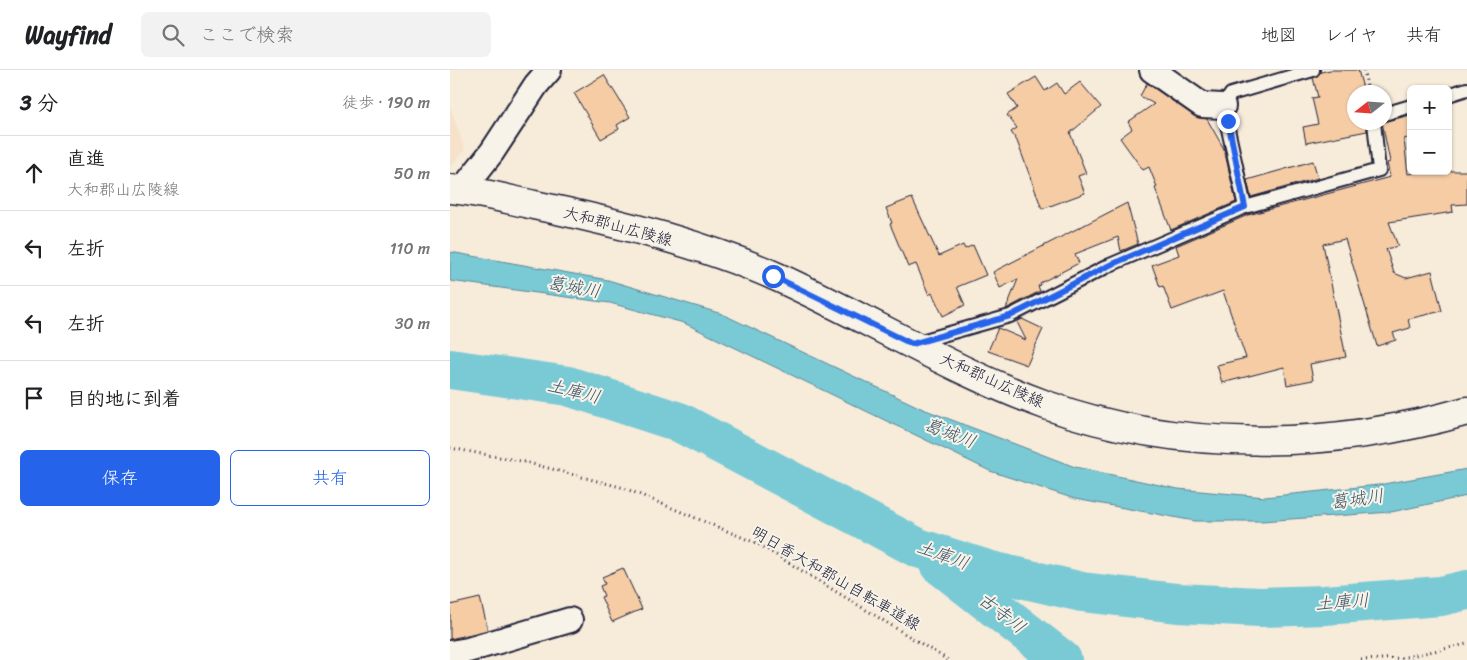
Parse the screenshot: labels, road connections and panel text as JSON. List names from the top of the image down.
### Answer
{
  "streets": {
    "main road": ["大和郡山広陵線"],
    "path": ["明日香大和郡山自転車道線"]
  },
  "water": ["葛城川", "土庫川", "古寺川"],
  "north": "left",
  "page": {
    "header": "Wayfind",
    "search": "ここで検索",
    "nav": ["地図", "レイヤ", "共有"],
    "heading": ["3 分", "徒歩 · 190 m"],
    "map_buttons": ["+", "−"],
    "list": [
      ["直進", "大和郡山広陵線", "50 m"],
      ["左折", "110 m"],
      ["左折", "30 m"],
      "目的地に到着"
    ],
    "buttons": ["保存", "共有"]
  }
}
